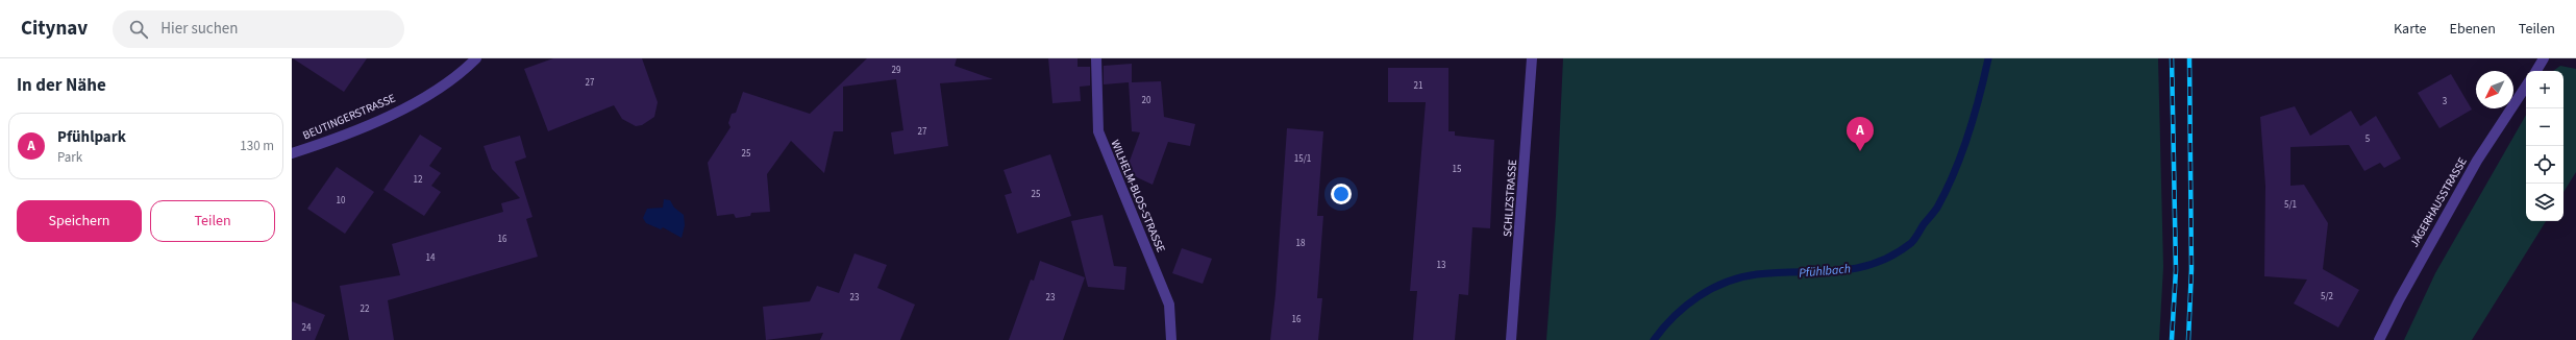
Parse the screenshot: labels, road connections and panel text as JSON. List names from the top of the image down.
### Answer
{
  "streets": {
    "street": [
      "BEUTINGERSTRASSE",
      "WILHELM-BLOS-STRASSE",
      "SCHLIZSTRASSE",
      "JÄGERHAUSSTRASSE"
    ]
  },
  "water": ["Pfühlbach"],
  "house_numbers": [
    "29",
    "27",
    "21",
    "20",
    "3",
    "27",
    "5",
    "25",
    "15/1",
    "15",
    "12",
    "25",
    "10",
    "5/1",
    "16",
    "18",
    "14",
    "13",
    "5/2",
    "23",
    "23",
    "22",
    "16",
    "24"
  ],
  "north": "bottom left",
  "page": {
    "header": "Citynav",
    "search": "Hier suchen",
    "nav": ["Karte", "Ebenen", "Teilen"],
    "heading": "In der Nähe",
    "map_buttons": ["+", "−"],
    "list": [
      {
        "mark": "A",
        "name": "Pfühlpark",
        "note": "Park",
        "value": "130 m"
      }
    ],
    "pins": "A",
    "buttons": ["Speichern", "Teilen"]
  }
}
